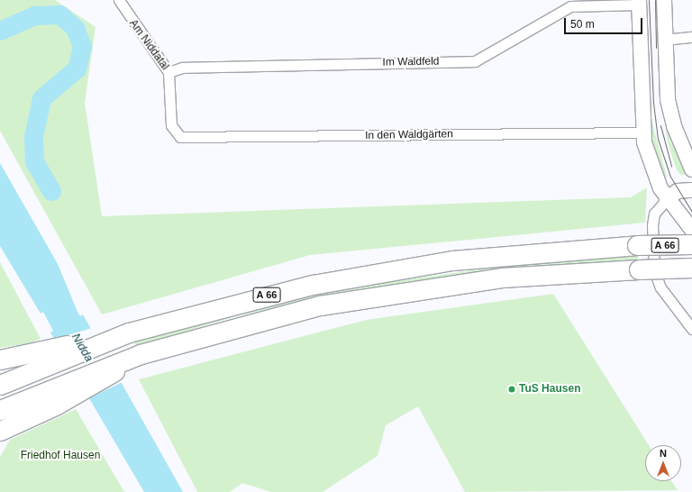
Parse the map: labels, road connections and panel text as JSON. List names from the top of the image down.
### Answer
{
  "streets": {
    "highway": ["A 66"],
    "street": ["Am Niddatal", "Im Waldfeld", "In den Waldgärten"]
  },
  "crossings": [
    ["Am Niddatal", "Im Waldfeld"],
    ["Am Niddatal", "In den Waldgärten"]
  ],
  "water": ["Nidda"],
  "parks": ["Friedhof Hausen"],
  "places": ["TuS Hausen"],
  "scale_bar": "50 m",
  "north": "top"
}
